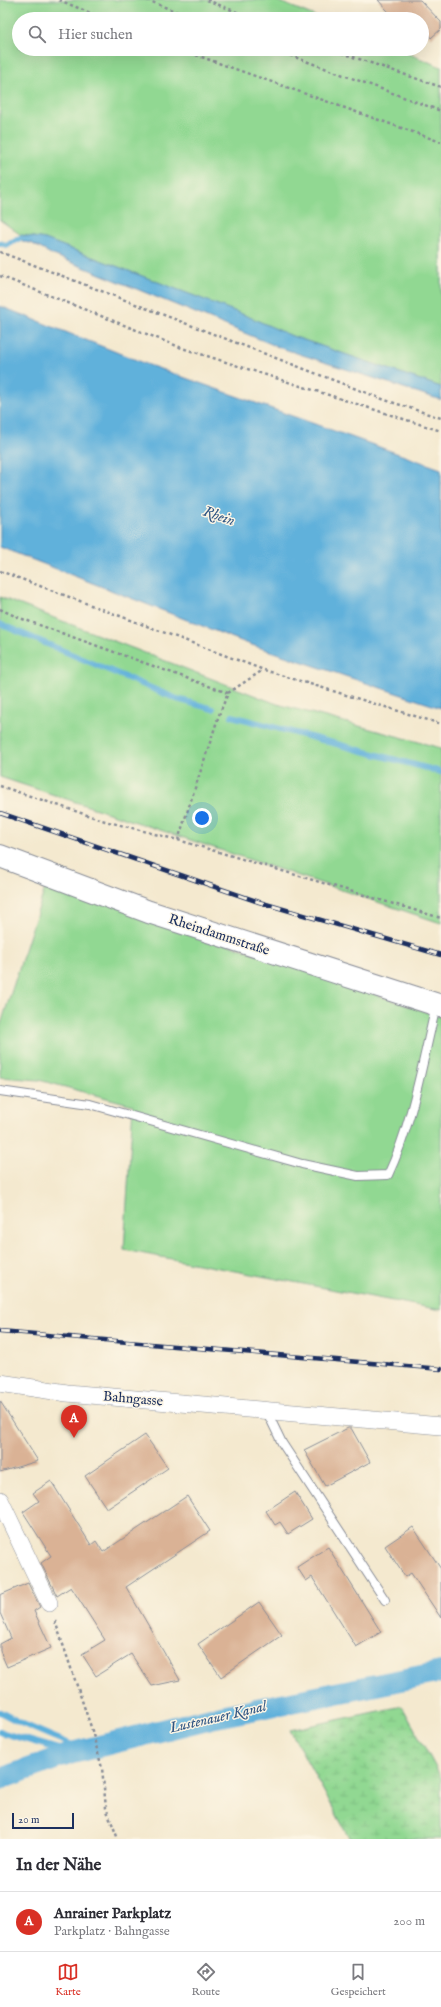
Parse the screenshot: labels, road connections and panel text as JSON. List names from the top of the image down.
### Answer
{
  "streets": {
    "main road": ["Rheindammstraße"],
    "street": ["Bahngasse"]
  },
  "water": ["Rhein", "Lustenauer Kanal"],
  "scale_bar": "20 m",
  "page": {
    "search": "Hier suchen",
    "pins": "A",
    "scale": "20 m",
    "heading": "In der Nähe",
    "list": [
      {
        "mark": "A",
        "name": "Anrainer Parkplatz",
        "note": "Parkplatz · Bahngasse",
        "value": "200 m"
      }
    ],
    "nav": ["Karte", "Route", "Gespeichert"]
  }
}
